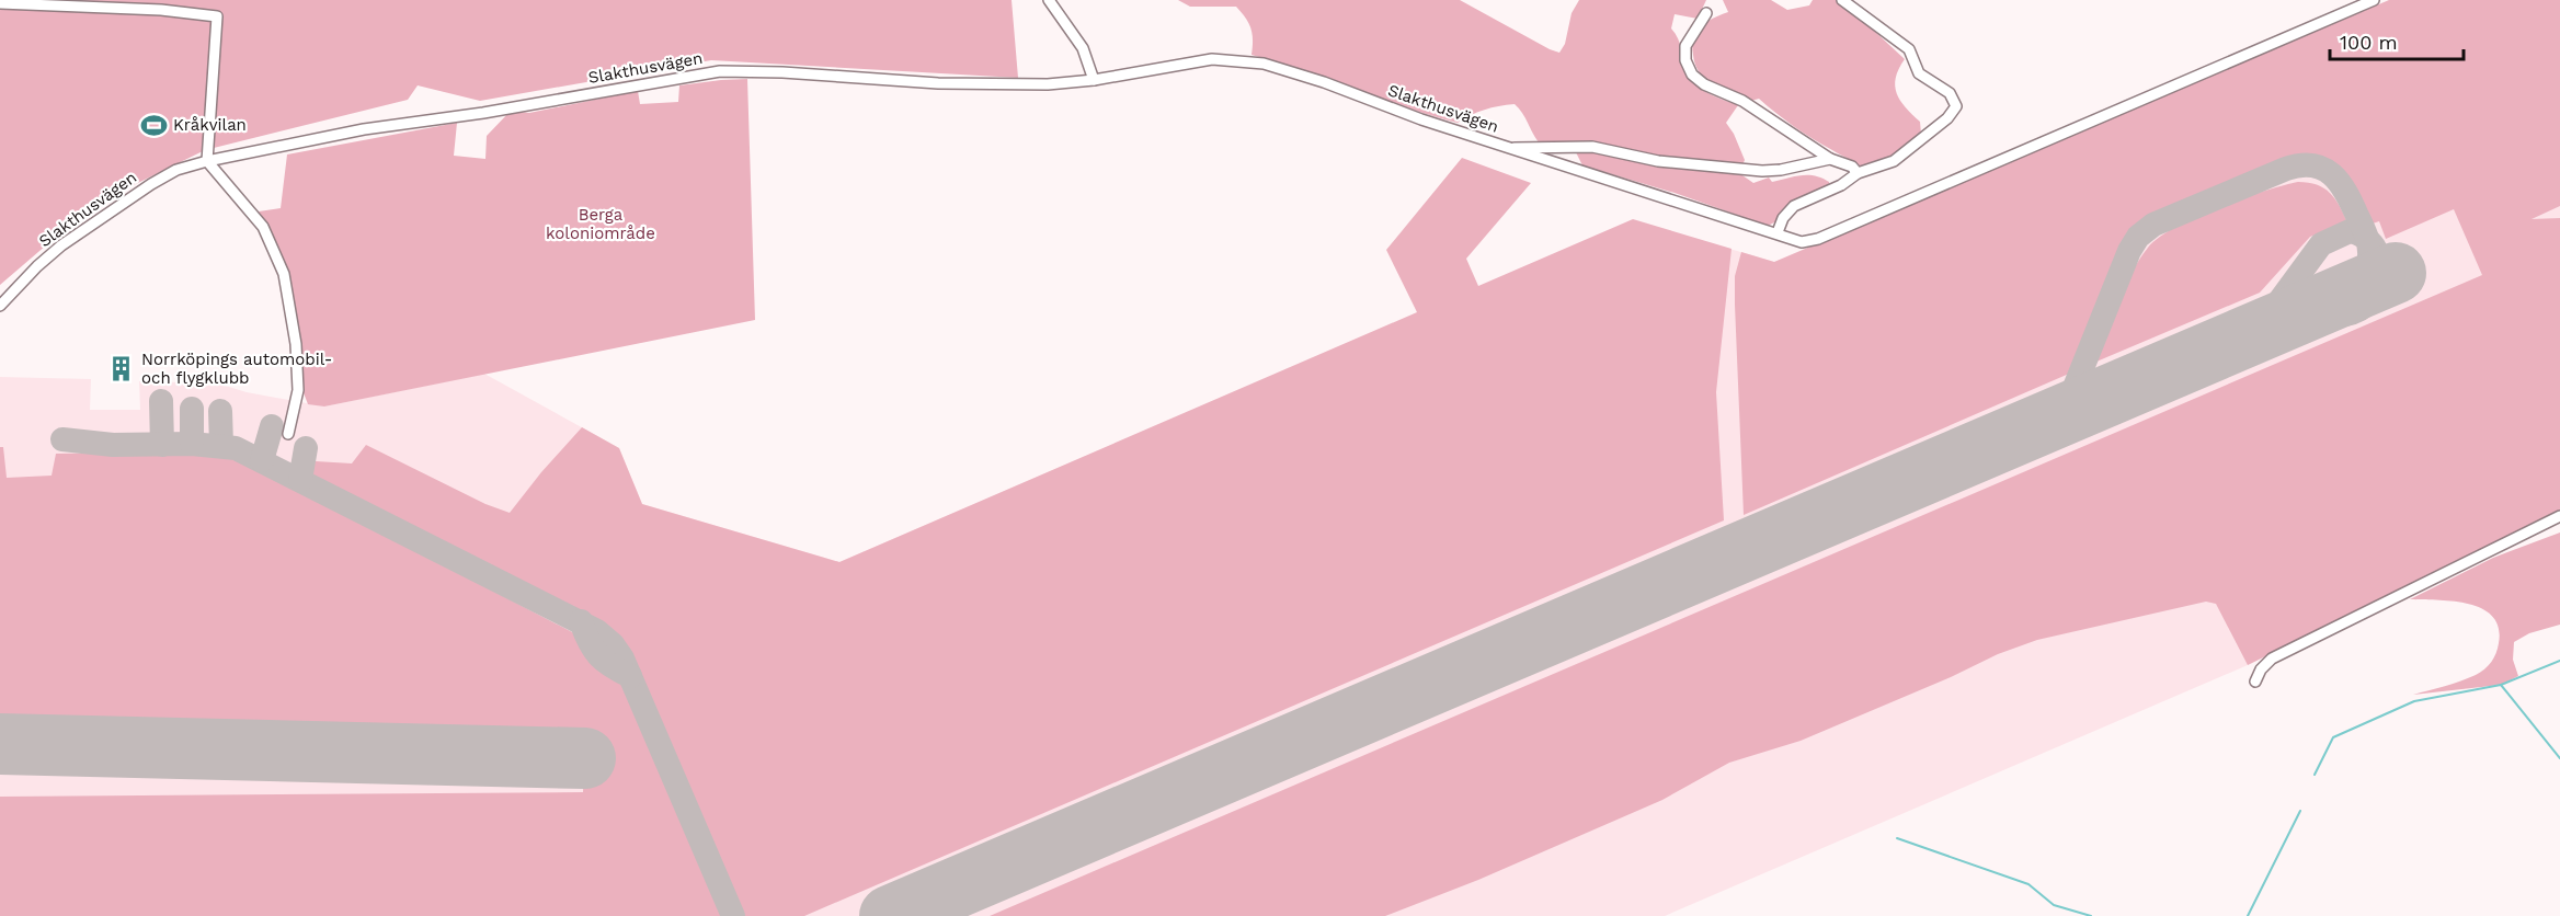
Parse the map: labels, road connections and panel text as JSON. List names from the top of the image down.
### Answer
{
  "streets": {
    "street": ["Slakthusvägen"]
  },
  "parks": ["Berga koloniområde"],
  "places": {
    "sports": ["Kråkvilan"],
    "building": ["Norrköpings automobil- och flygklubb"]
  },
  "scale_bar": "100 m"
}
